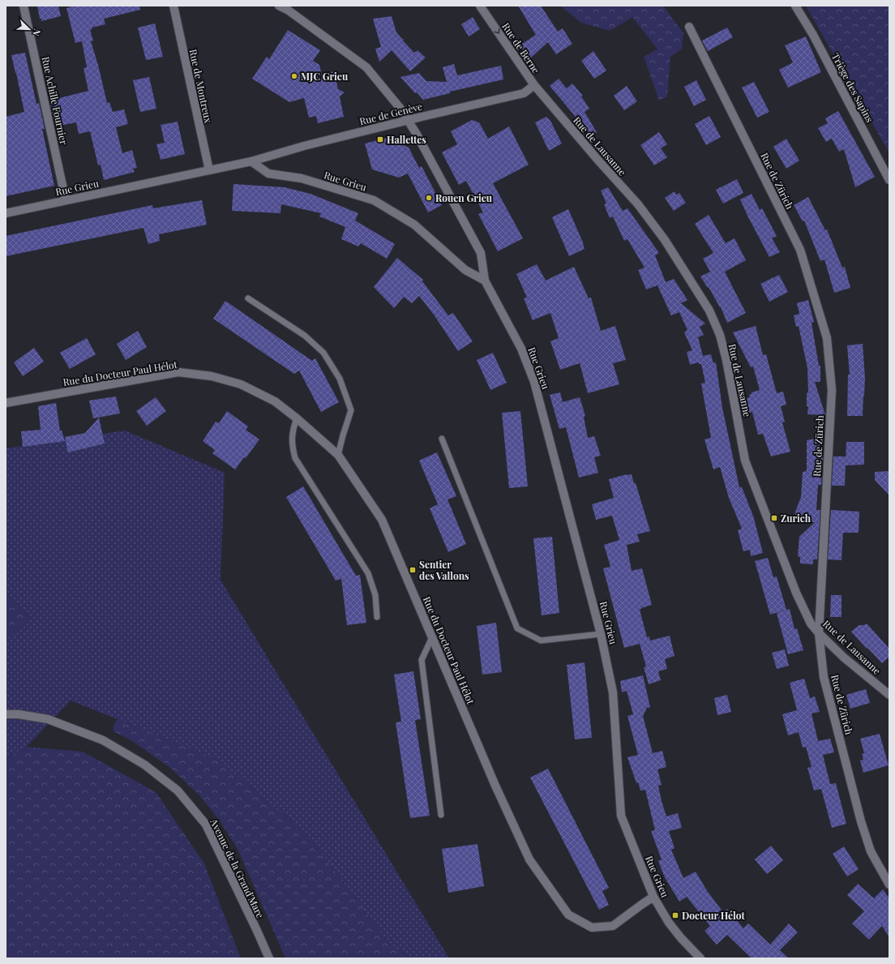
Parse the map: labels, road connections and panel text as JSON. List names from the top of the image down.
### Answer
{
  "streets": {
    "street": [
      "Rue de Berne",
      "Rue de Montreux",
      "Triège des Sapins",
      "Rue Achille Fournier",
      "Rue de Genève",
      "Rue de Lausanne",
      "Rue Grieu",
      "Rue de Zürich",
      "Rue du Docteur Paul Hélot",
      "Avenue de la Grand'Mare"
    ]
  },
  "crossings": [
    ["Rue de Berne", "Rue de Genève"],
    ["Rue de Berne", "Rue de Lausanne"],
    ["Rue de Montreux", "Rue Grieu"],
    ["Rue Achille Fournier", "Rue Grieu"],
    ["Rue de Genève", "Rue de Lausanne"],
    ["Rue de Genève", "Rue Grieu"],
    ["Rue de Lausanne", "Rue de Zürich"],
    ["Rue Grieu", "Rue du Docteur Paul Hélot"]
  ],
  "one_way": ["Rue de Berne"],
  "places": {
    "other": ["MJC Grieu", "Rouen Grieu"],
    "transit": [
      "Hallettes",
      "Zurich",
      "Sentier des Vallons",
      "Docteur Hélot"
    ]
  },
  "north": "bottom right"
}
